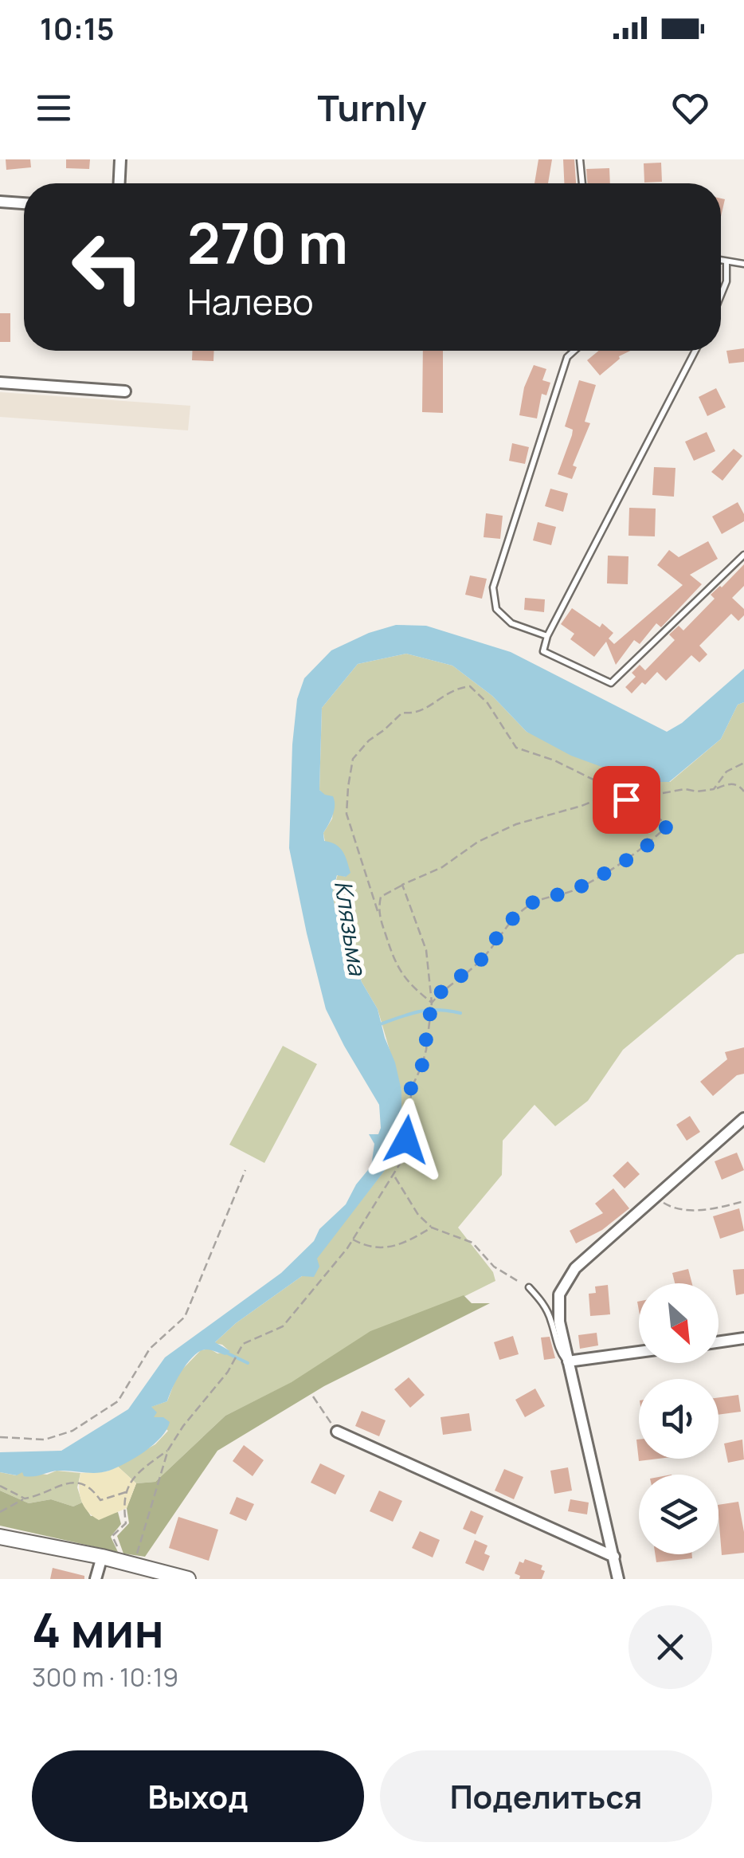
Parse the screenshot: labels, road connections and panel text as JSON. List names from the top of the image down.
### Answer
{
  "water": ["Клязьма"],
  "north": "bottom right",
  "page": {
    "status": "10:15",
    "header": "Turnly",
    "turn": ["270 m", "Налево"],
    "heading": ["4 мин", "300 m · 10:19"],
    "buttons": ["Выход", "Поделиться"]
  }
}
